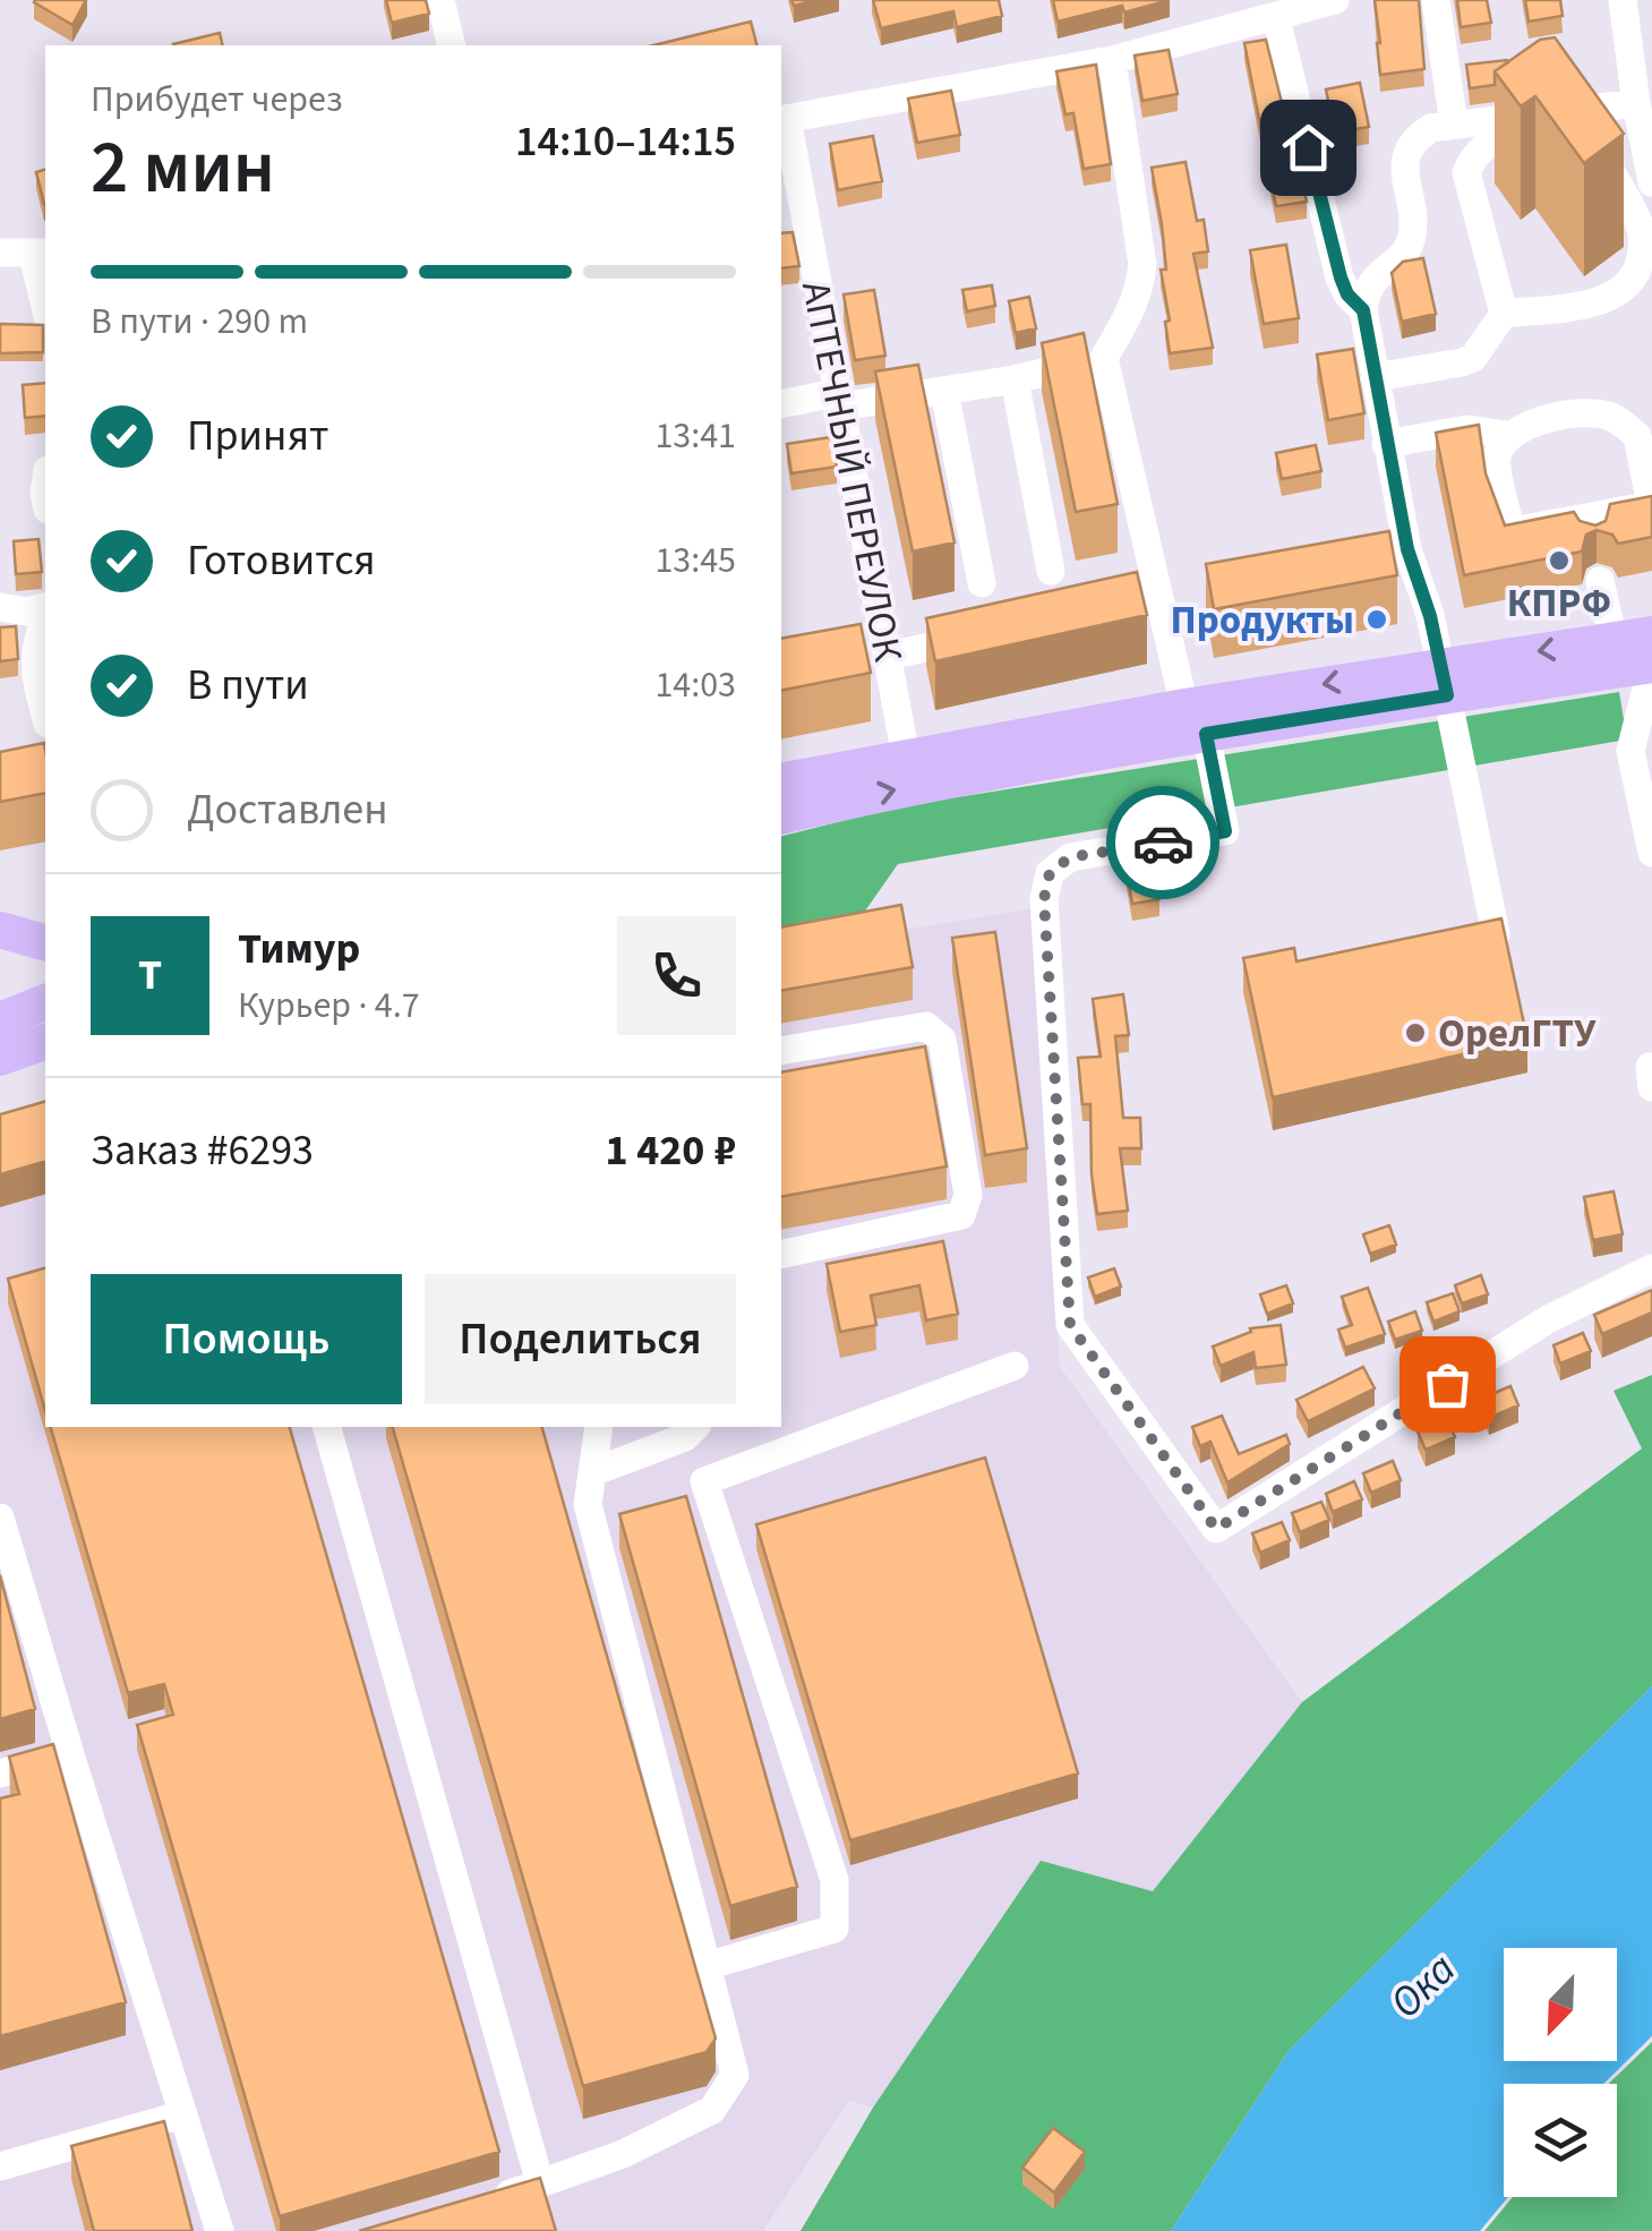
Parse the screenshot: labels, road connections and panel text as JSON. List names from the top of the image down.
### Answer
{
  "streets": {
    "street": ["АПТЕЧНЫЙ ПЕРЕУЛОК"]
  },
  "water": ["Ока"],
  "places": ["КПРФ", "Продукты", "ОрелГТУ"],
  "north": "bottom left",
  "page": {
    "heading": ["2 мин", "Прибудет через", "14:10–14:15"],
    "panel": [
      "Тимур",
      "Курьер · 4.7",
      "Заказ #6293",
      "1 420 ₽"
    ],
    "bar": "В пути · 290 m",
    "list": [
      ["Принят", "13:41"],
      ["Готовится", "13:45"],
      ["В пути", "14:03"],
      "Доставлен"
    ],
    "round": "Т",
    "buttons": ["Помощь", "Поделиться"]
  }
}
